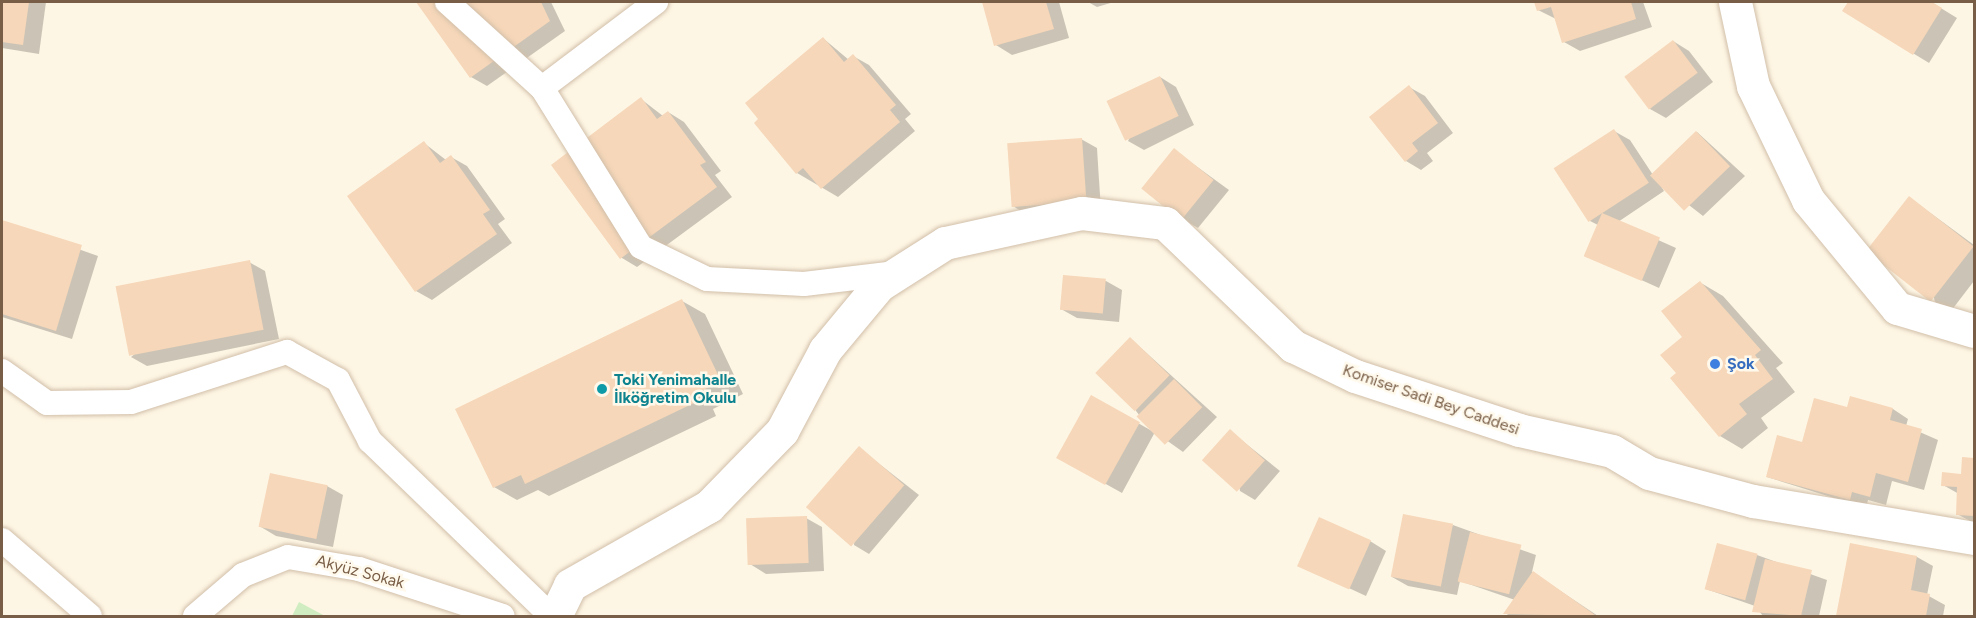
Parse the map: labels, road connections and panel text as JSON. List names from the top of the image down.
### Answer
{
  "streets": {
    "main road": ["Komiser Sadi Bey Caddesi"],
    "street": ["Akyüz Sokak"]
  },
  "places": ["Şok", "Toki Yenimahalle İlköğretim Okulu"]
}
